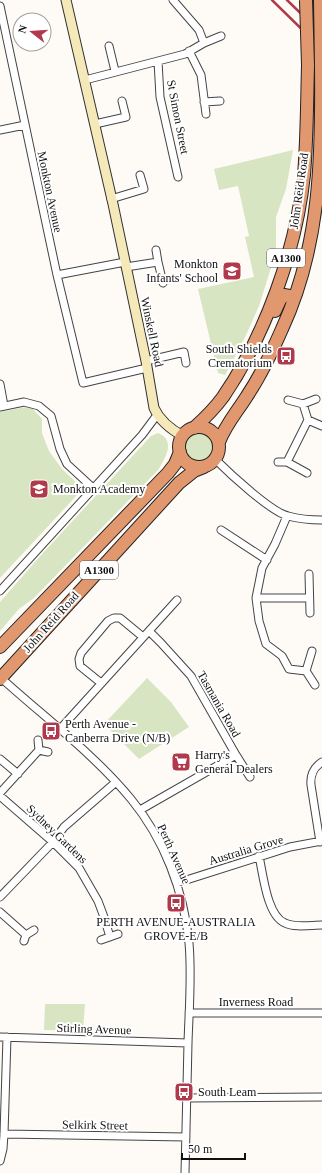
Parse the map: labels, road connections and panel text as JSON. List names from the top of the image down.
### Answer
{
  "streets": {
    "highway": ["John Reid Road", "A1300"],
    "street": [
      "St Simon Street",
      "Monkton Avenue",
      "Winskell Road",
      "Tasmania Road",
      "Sydney Gardens",
      "Australia Grove",
      "Perth Avenue",
      "Inverness Road",
      "Stirling Avenue",
      "Selkirk Street"
    ]
  },
  "crossings": [
    ["John Reid Road", "Perth Avenue"],
    ["Monkton Avenue", "Winskell Road"],
    ["Tasmania Road", "Perth Avenue"],
    ["Australia Grove", "Perth Avenue"],
    ["Perth Avenue", "Inverness Road"],
    ["Perth Avenue", "Stirling Avenue"],
    ["Perth Avenue", "Selkirk Street"]
  ],
  "places": {
    "school or university": ["Monkton Infants' School", "Monkton Academy"],
    "bus stop": [
      "South Shields Crematorium",
      "Perth Avenue - Canberra Drive (N/B)",
      "PERTH AVENUE-AUSTRALIA GROVE-E/B",
      "South Leam"
    ],
    "supermarket": ["Harry's General Dealers"]
  },
  "scale_bar": "50 m",
  "north": "left"
}
